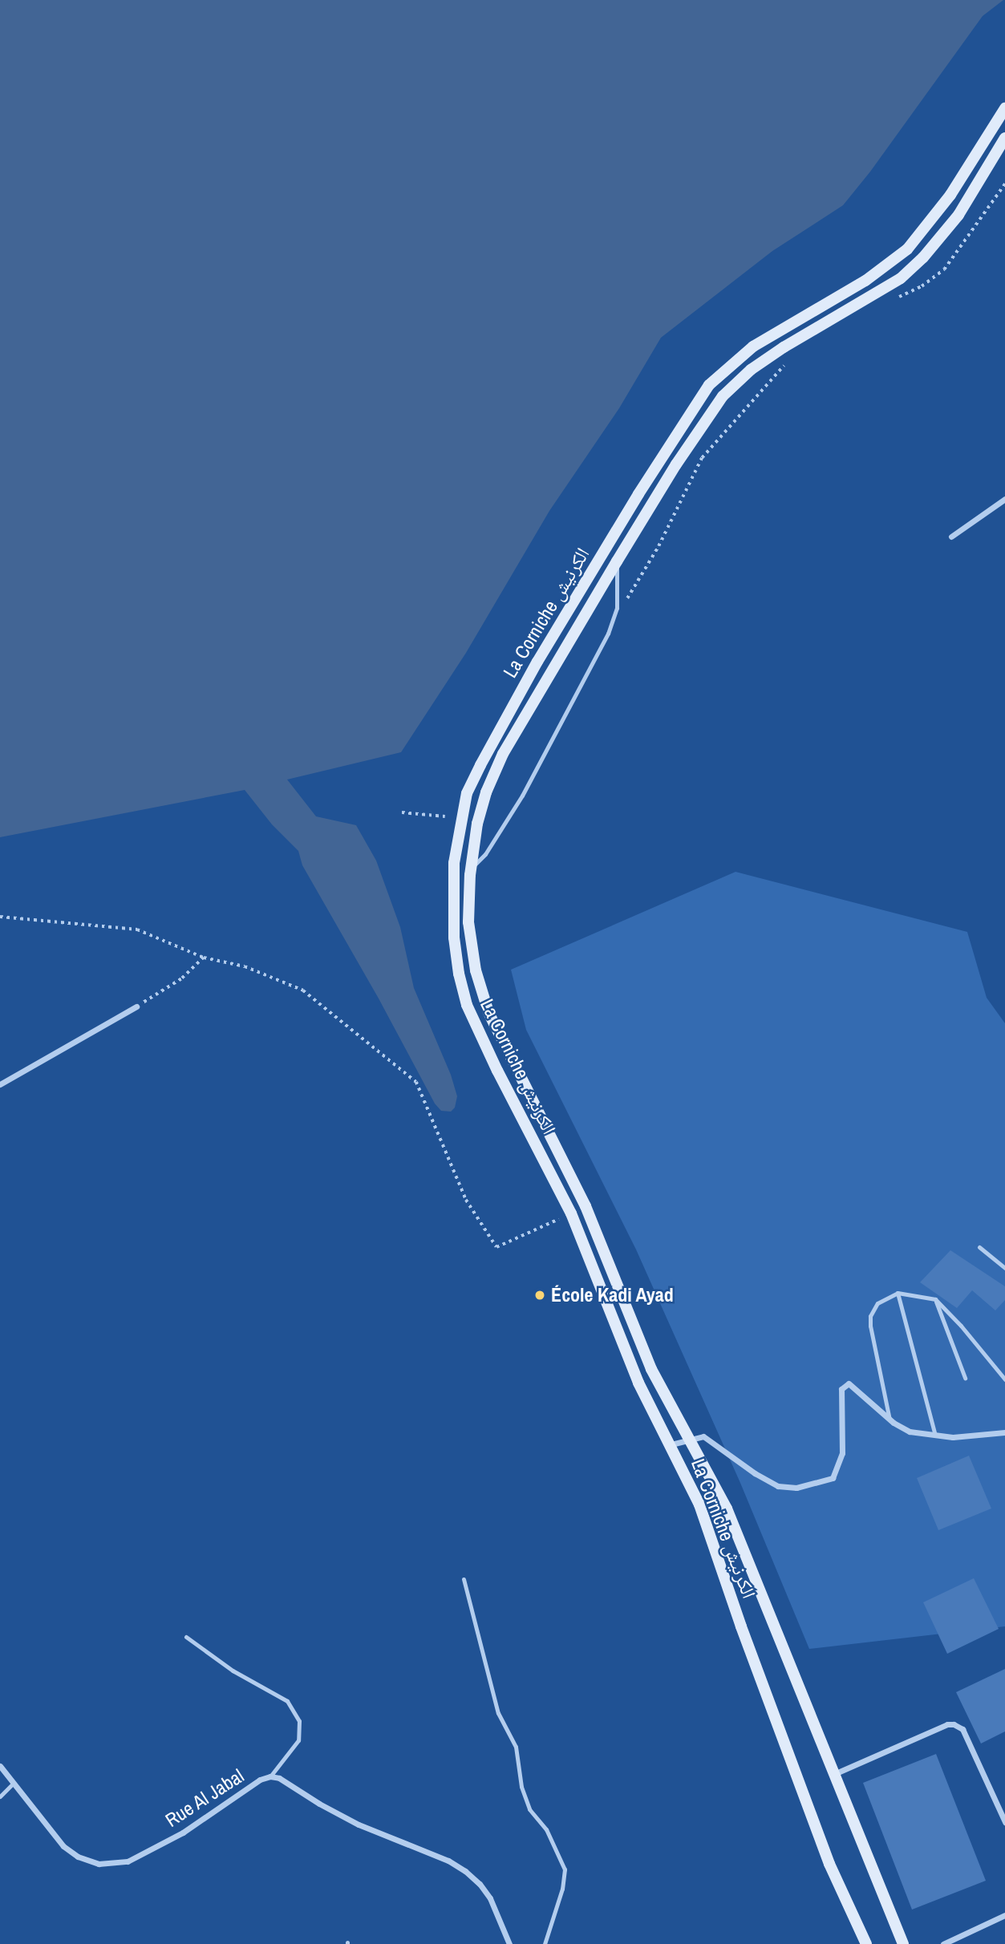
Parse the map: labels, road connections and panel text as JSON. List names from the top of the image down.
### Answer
{
  "streets": {
    "main road": ["La Corniche الكرنيش"],
    "street": ["Rue Al Jabal"]
  },
  "places": ["École Kadi Ayad"]
}
